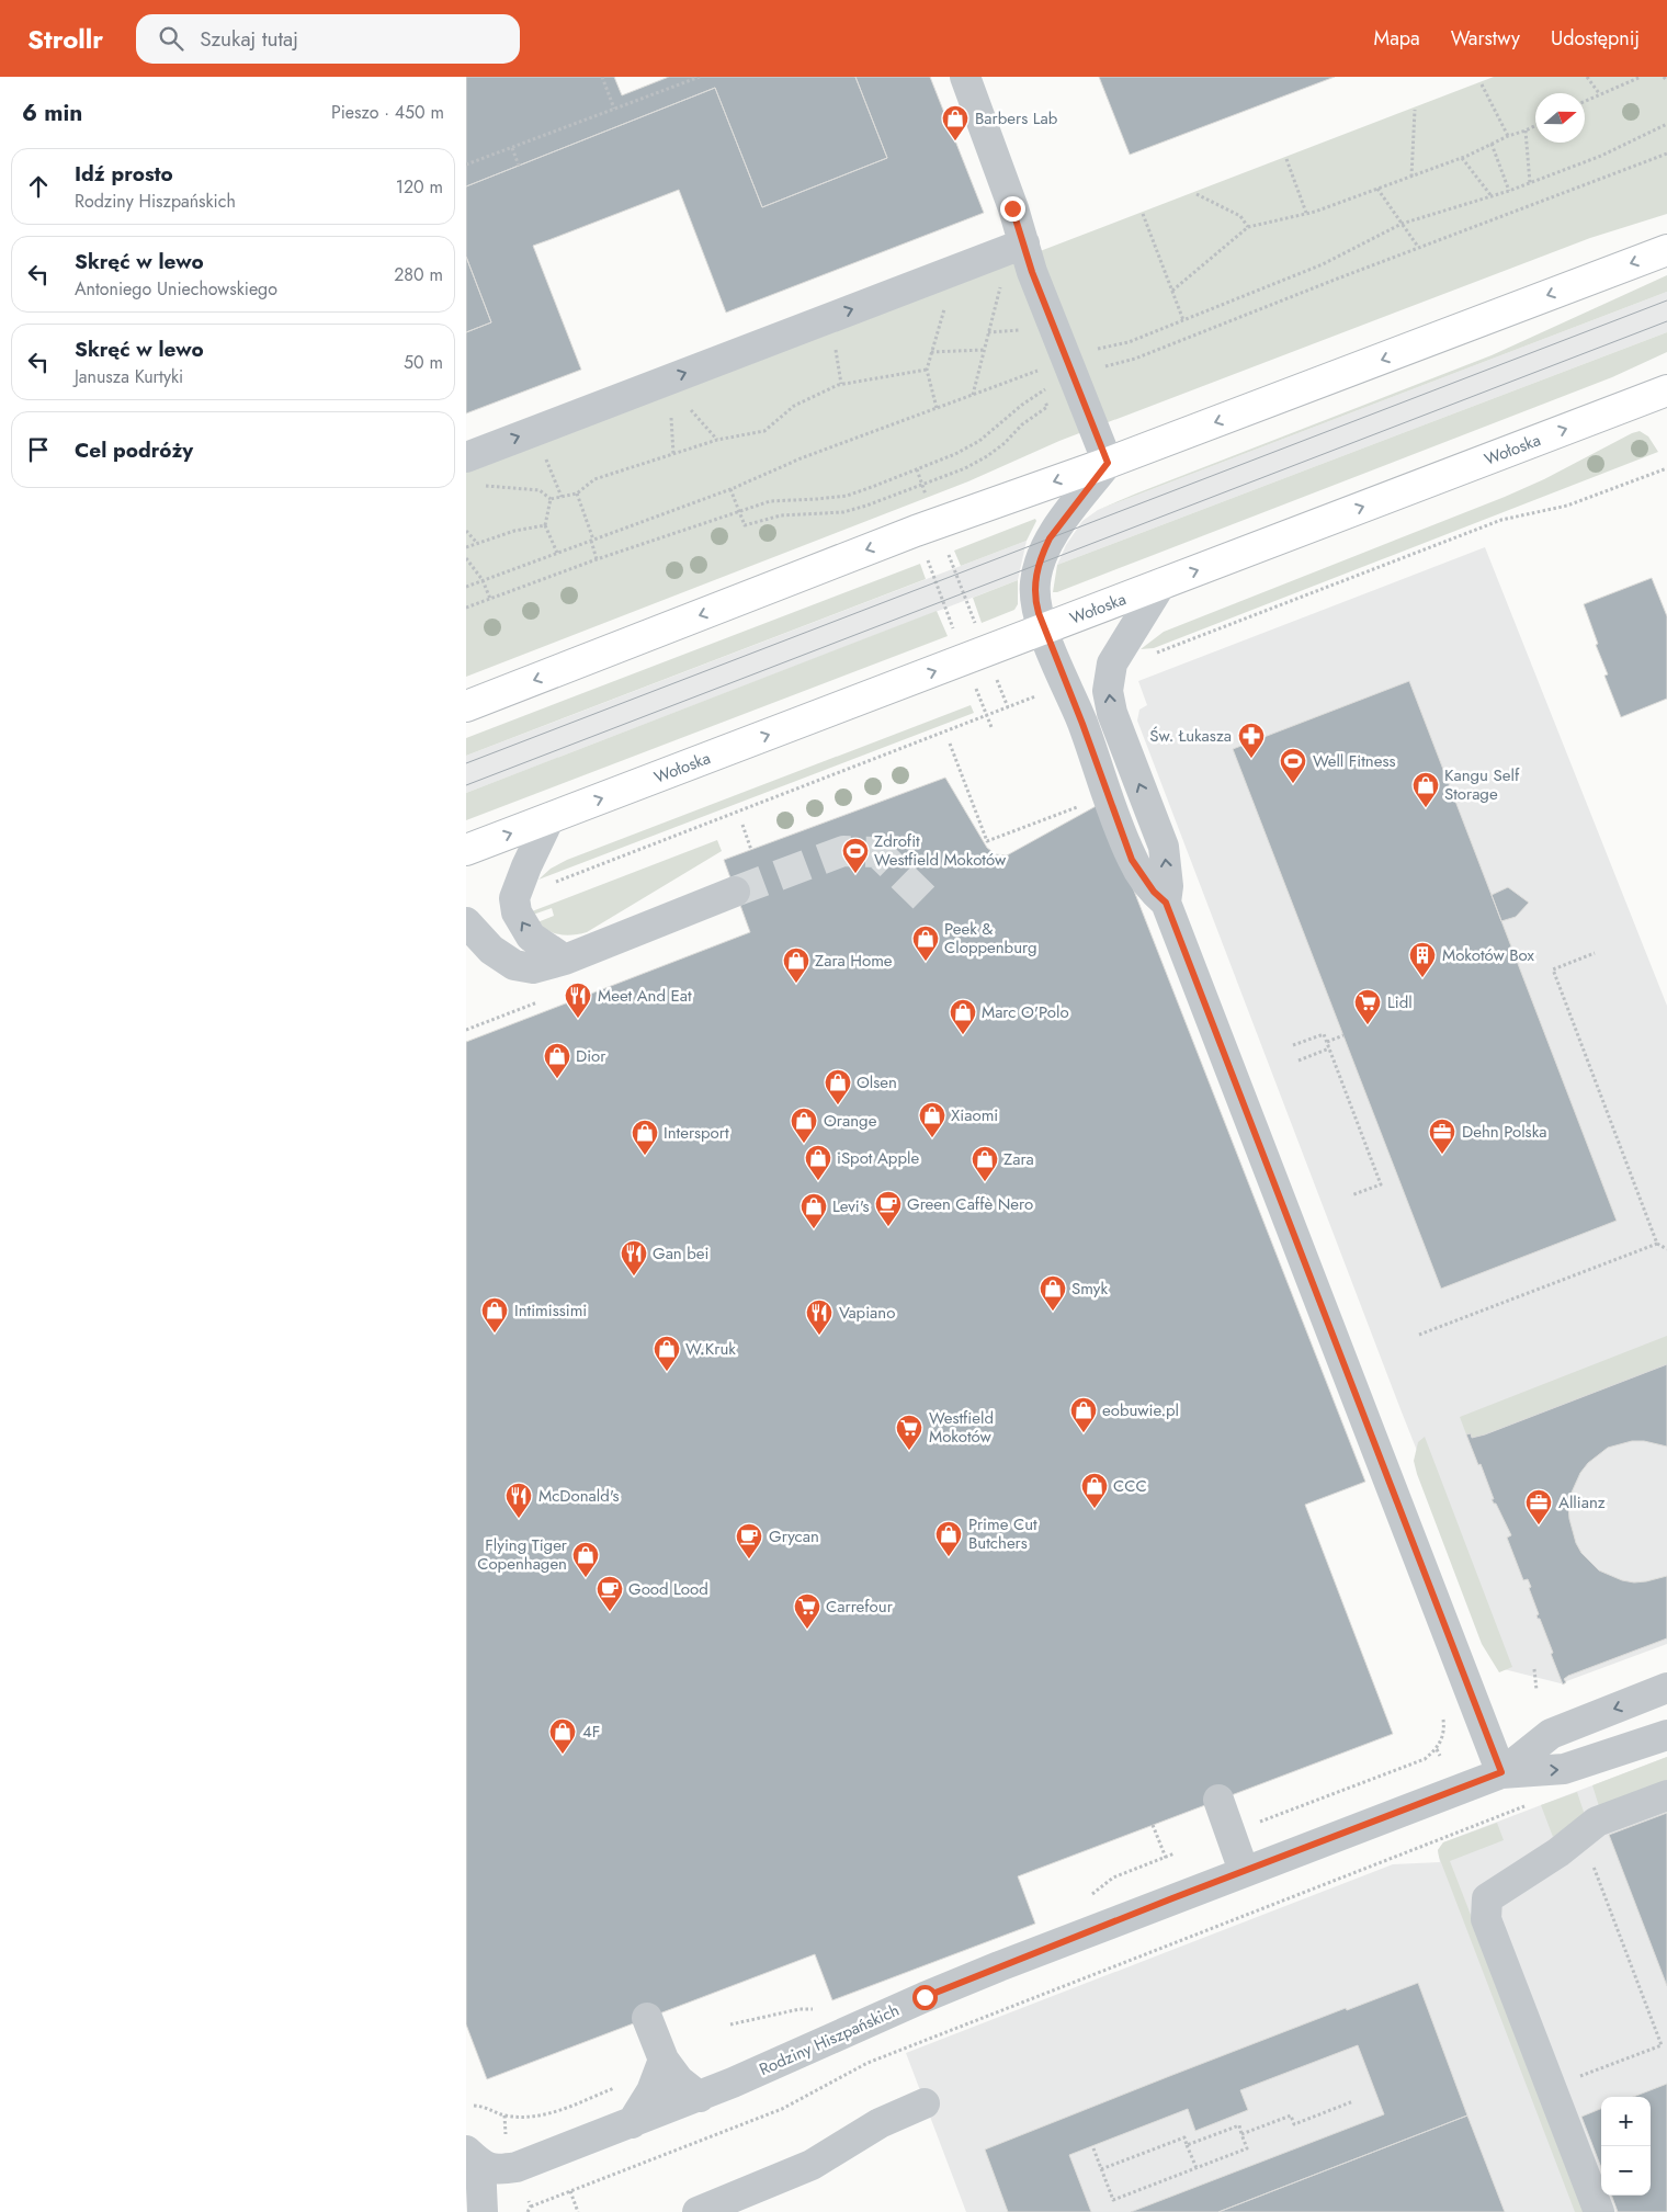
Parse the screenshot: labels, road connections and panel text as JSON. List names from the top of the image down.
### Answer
{
  "streets": {
    "main road": ["Wołoska"],
    "street": ["Rodziny Hiszpańskich"]
  },
  "places": {
    "shop": [
      "Barbers Lab",
      "Kangu Self Storage",
      "Peek & Cloppenburg",
      "Zara Home",
      "Marc O'Polo",
      "Dior",
      "Olsen",
      "Xiaomi",
      "Orange",
      "Intersport",
      "iSpot Apple",
      "Zara",
      "Levi's",
      "Smyk",
      "Intimissimi",
      "W.Kruk",
      "eobuwie.pl",
      "CCC",
      "Prime Cut Butchers",
      "Flying Tiger Copenhagen",
      "4F"
    ],
    "pharmacy": ["Św. Łukasza"],
    "sports": ["Well Fitness", "Zdrofit Westfield Mokotów"],
    "building": ["Mokotów Box"],
    "restaurant": [
      "Meet And Eat",
      "Gan bei",
      "Vapiano",
      "McDonald's"
    ],
    "supermarket": ["Lidl", "Westfield Mokotów", "Carrefour"],
    "office": ["Dehn Polska", "Allianz"],
    "cafe": ["Green Caffè Nero", "Grycan", "Good Lood"]
  },
  "north": "right",
  "page": {
    "header": "Strollr",
    "search": "Szukaj tutaj",
    "nav": ["Mapa", "Warstwy", "Udostępnij"],
    "heading": ["6 min", "Pieszo · 450 m"],
    "list": [
      ["Idź prosto", "Rodziny Hiszpańskich", "120 m"],
      ["Skręć w lewo", "Antoniego Uniechowskiego", "280 m"],
      ["Skręć w lewo", "Janusza Kurtyki", "50 m"],
      "Cel podróży"
    ],
    "map_buttons": ["+", "−"]
  }
}
